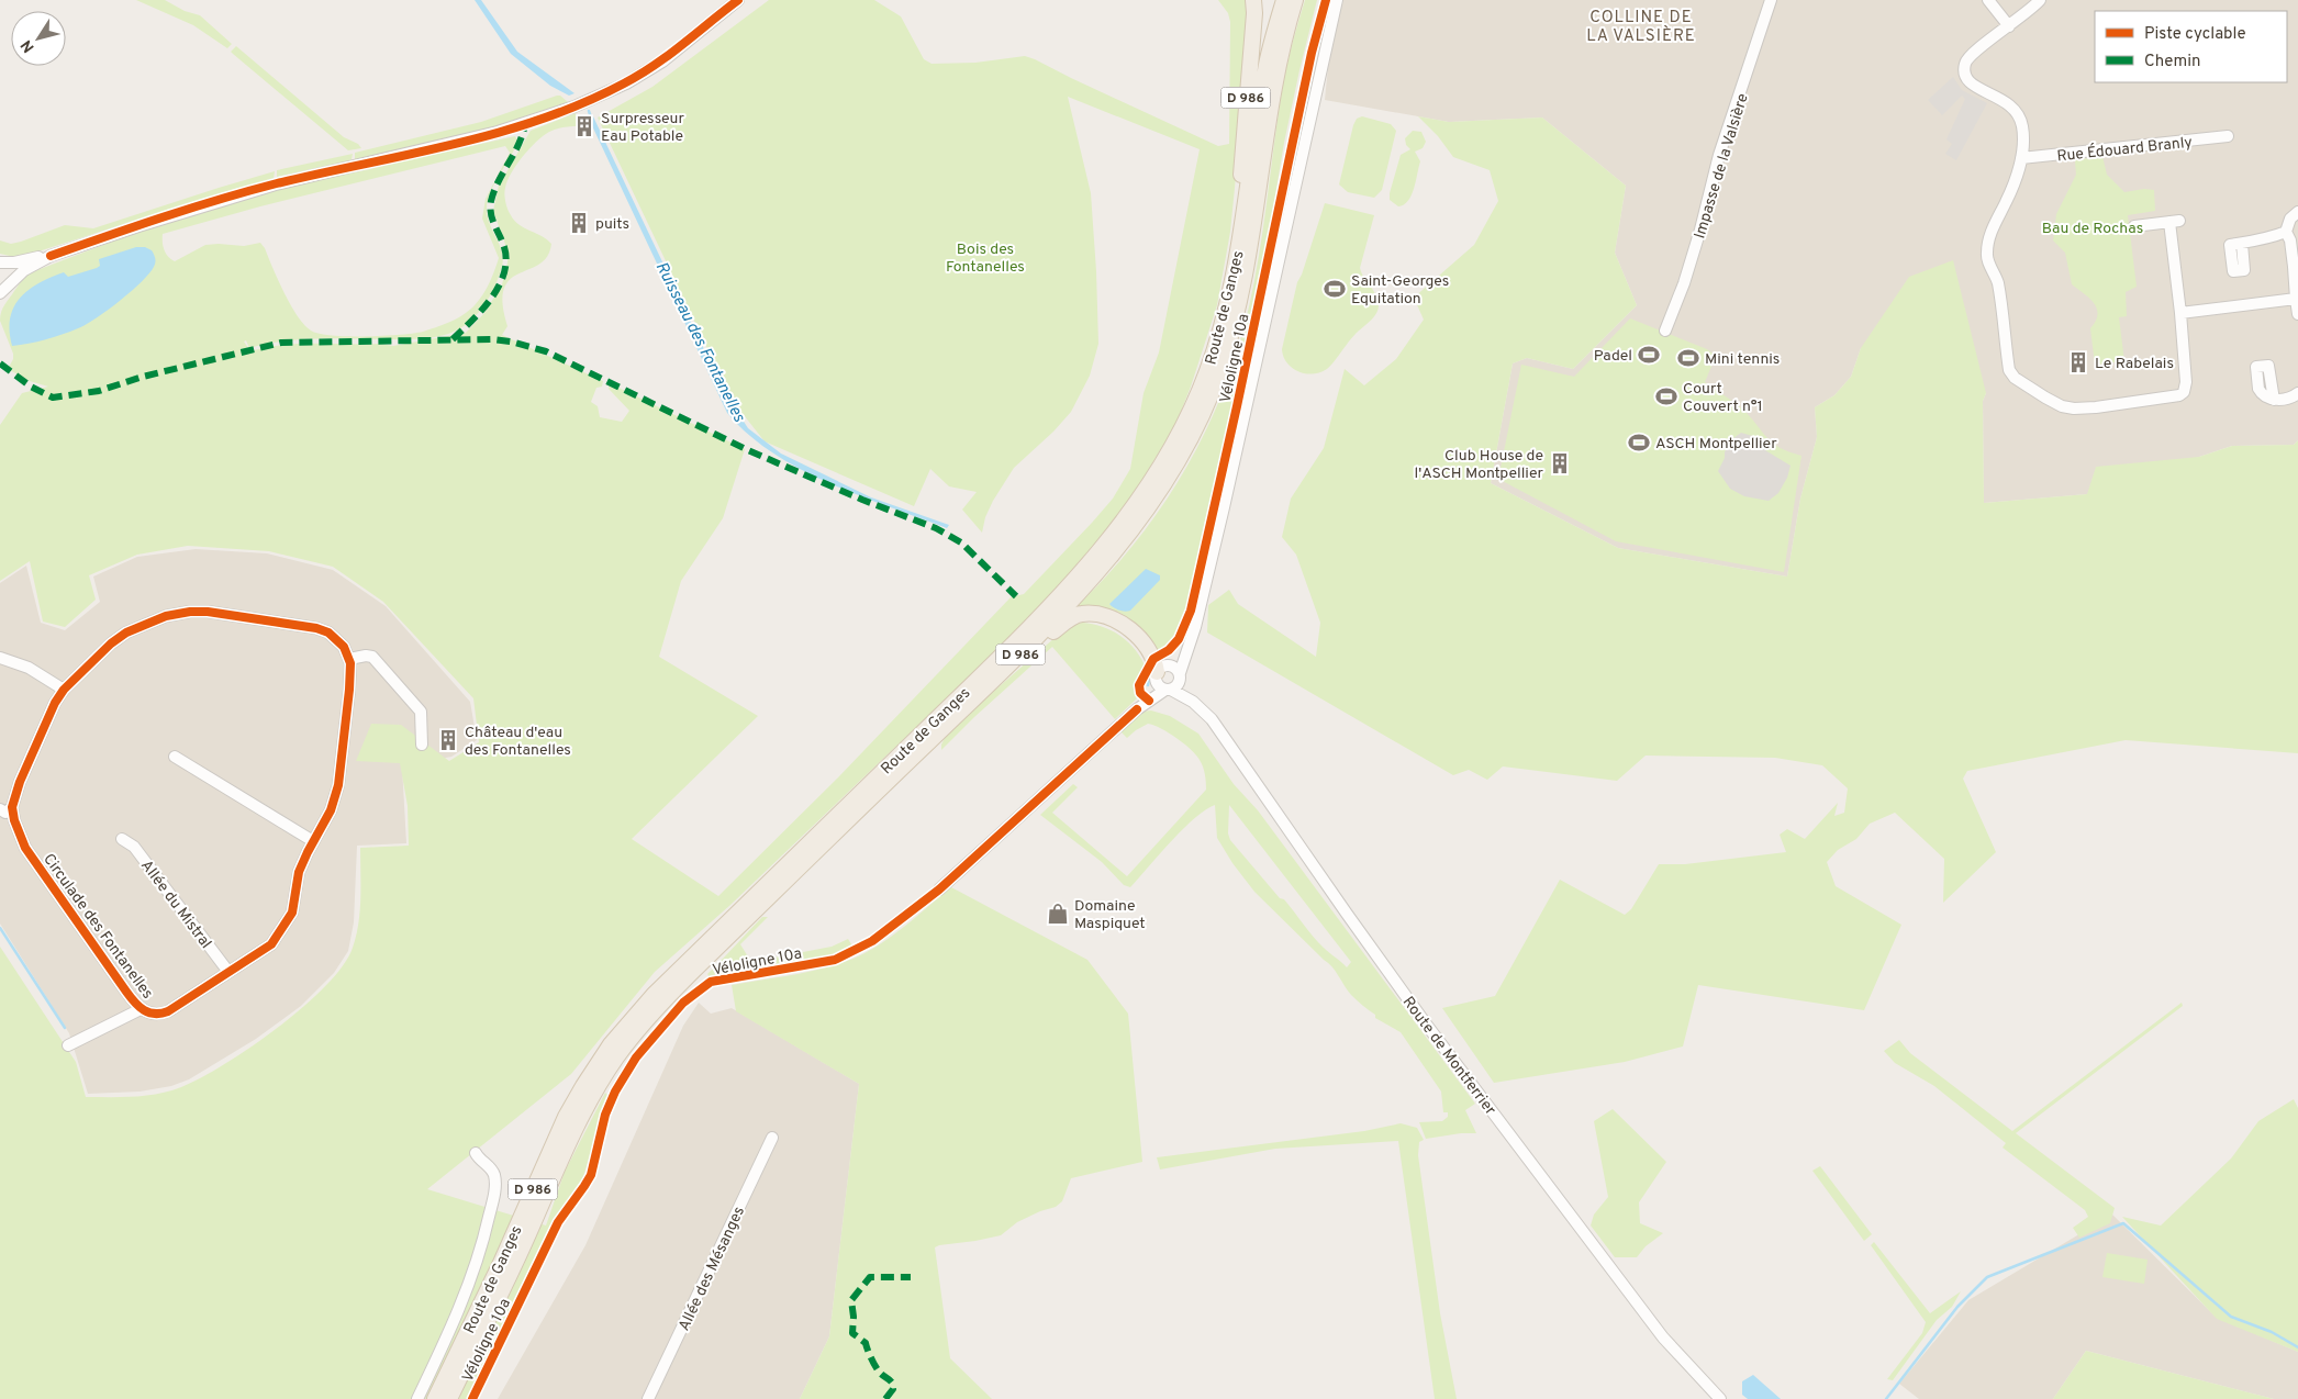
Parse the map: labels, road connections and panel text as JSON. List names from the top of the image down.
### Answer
{
  "streets": {
    "main road": ["D 986", "Route de Ganges"],
    "street": [
      "Rue Édouard Branly",
      "Impasse de la Valsière",
      "Allée du Mistral",
      "Circulade des Fontanelles",
      "Route de Montferrier",
      "Allée des Mésanges"
    ],
    "cycle path": ["Véloligne 10a"]
  },
  "crossings": [
    ["D 986", "Route de Ganges"],
    ["Allée du Mistral", "Circulade des Fontanelles"]
  ],
  "districts": ["COLLINE DE LA VALSIÈRE"],
  "water": ["Ruisseau des Fontanelles"],
  "parks": ["Bau de Rochas", "Bois des Fontanelles"],
  "places": {
    "building": [
      "Surpresseur Eau Potable",
      "puits",
      "Le Rabelais",
      "Club House de l'ASCH Montpellier",
      "Château d'eau des Fontanelles"
    ],
    "sports": [
      "Saint-Georges Equitation",
      "Padel",
      "Mini tennis",
      "Court Couvert n°1",
      "ASCH Montpellier"
    ],
    "shop": ["Domaine Maspiquet"]
  },
  "legend": ["Piste cyclable", "Chemin"],
  "north": "bottom left"
}
